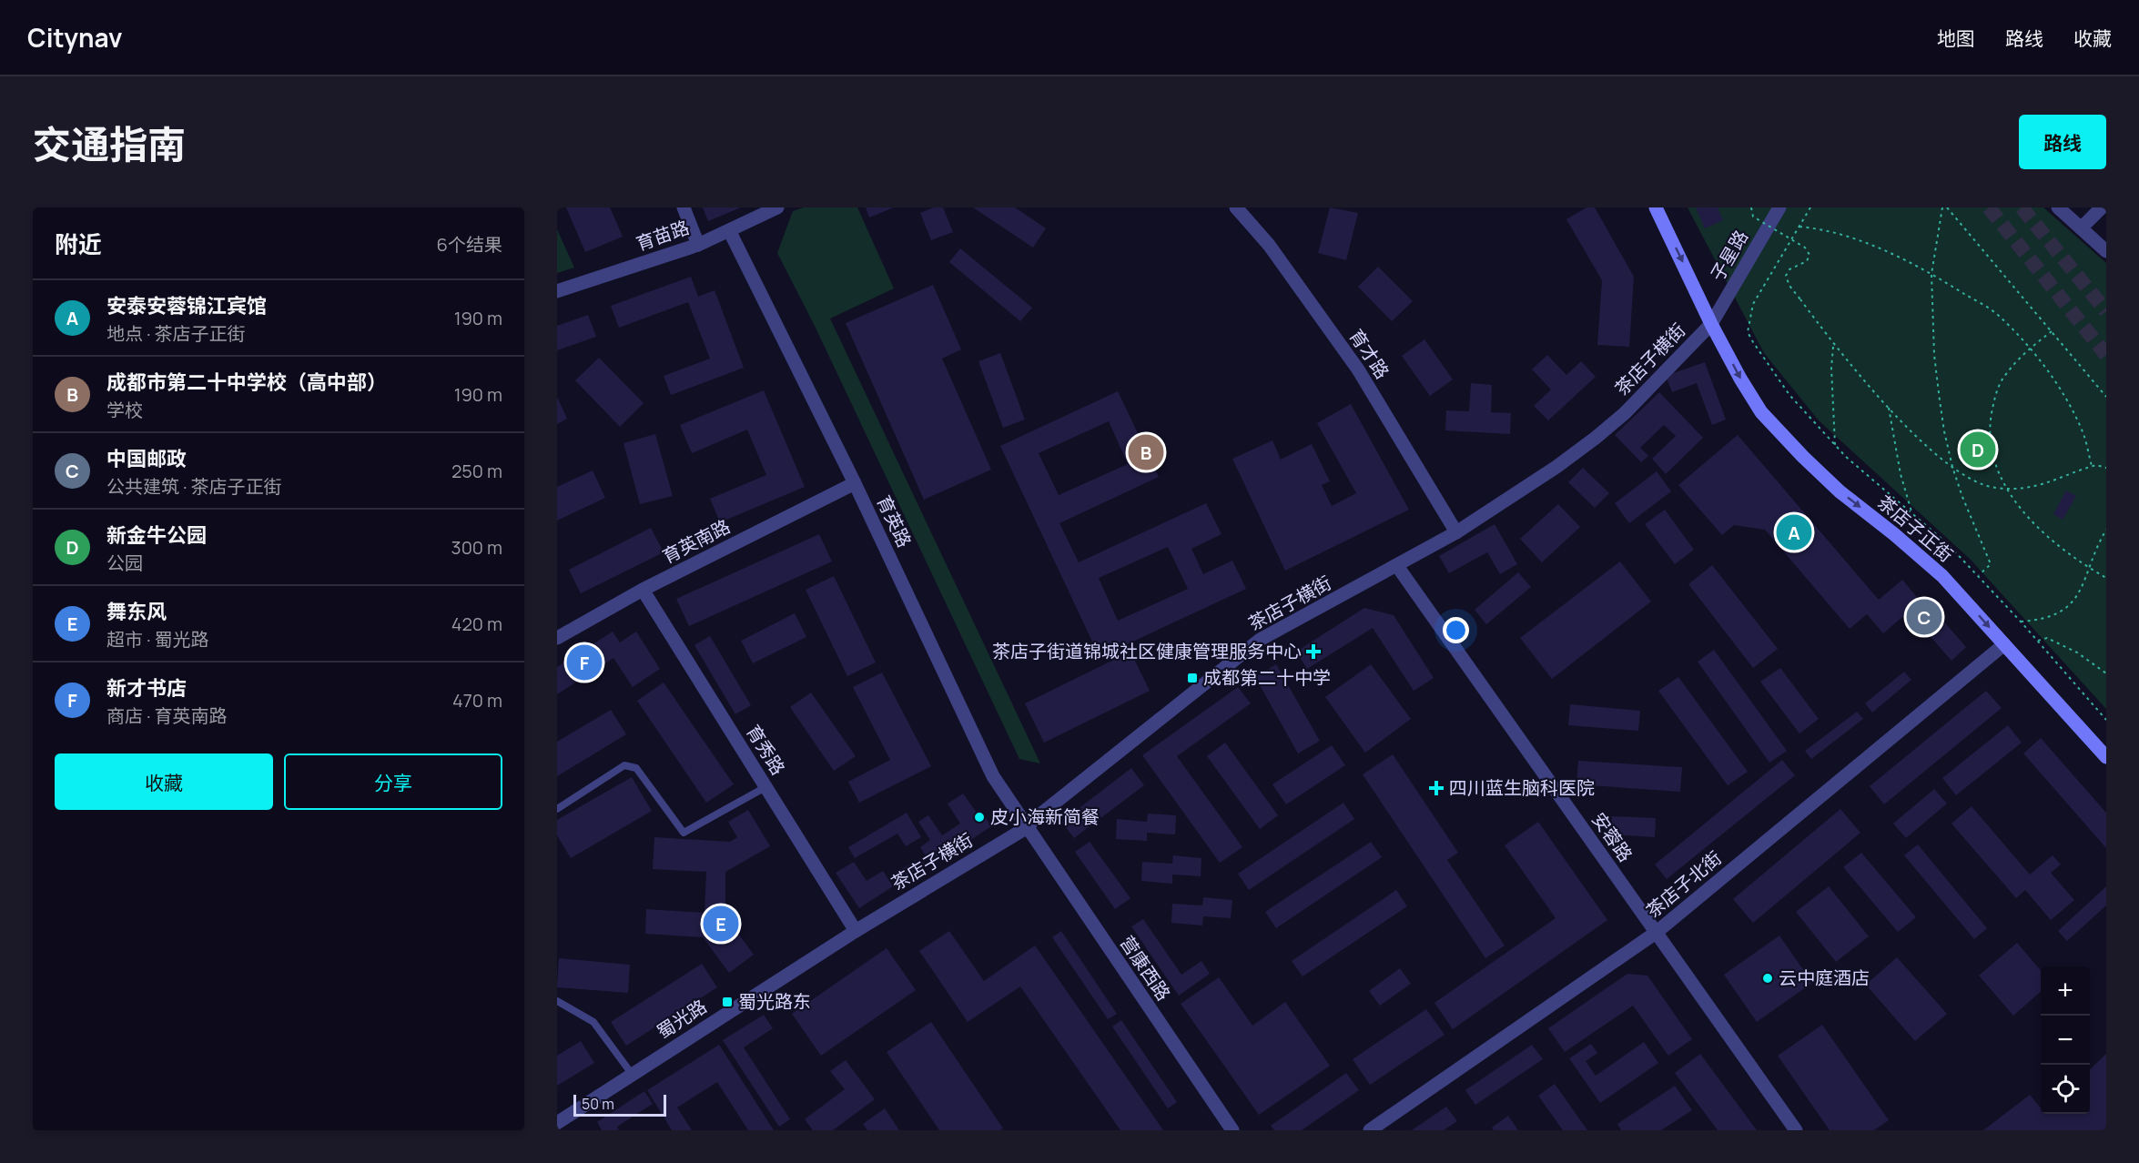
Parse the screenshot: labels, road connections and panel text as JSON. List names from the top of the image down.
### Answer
{
  "streets": {
    "main road": ["茶店子正街"],
    "street": [
      "育苗路",
      "子星路",
      "育才路",
      "茶店子横街",
      "育英路",
      "育英南路",
      "育秀路",
      "安蓉路",
      "茶店子北街",
      "营康西路",
      "蜀光路"
    ]
  },
  "crossings": [
    ["育苗路", "育英路"],
    ["子星路", "茶店子横街"],
    ["子星路", "茶店子正街"],
    ["育才路", "茶店子横街"],
    ["茶店子横街", "育英路"],
    ["茶店子横街", "茶店子正街"],
    ["茶店子横街", "育秀路"],
    ["茶店子横街", "安蓉路"],
    ["茶店子横街", "营康西路"],
    ["茶店子横街", "蜀光路"],
    ["育英路", "育英南路"],
    ["育英路", "营康西路"],
    ["茶店子正街", "茶店子北街"],
    ["育英南路", "育秀路"],
    ["育秀路", "蜀光路"],
    ["安蓉路", "茶店子北街"]
  ],
  "one_way": ["茶店子正街"],
  "places": {
    "health": ["茶店子街道锦城社区健康管理服务中心", "四川蓝生脑科医院"],
    "transit": ["成都第二十中学", "蜀光路东"],
    "other": ["皮小海新简餐", "云中庭酒店"]
  },
  "scale_bar": "50 m",
  "page": {
    "header": "Citynav",
    "nav": ["地图", "路线", "收藏"],
    "title": "交通指南",
    "buttons": [
      "路线",
      ["收藏", "分享"]
    ],
    "heading": ["附近", "6个结果"],
    "list": [
      {
        "mark": "A",
        "name": "安泰安蓉锦江宾馆",
        "note": "地点 · 茶店子正街",
        "value": "190 m"
      },
      {
        "mark": "B",
        "name": "成都市第二十中学校（高中部）",
        "note": "学校",
        "value": "190 m"
      },
      {
        "mark": "C",
        "name": "中国邮政",
        "note": "公共建筑 · 茶店子正街",
        "value": "250 m"
      },
      {
        "mark": "D",
        "name": "新金牛公园",
        "note": "公园",
        "value": "300 m"
      },
      {
        "mark": "E",
        "name": "舞东风",
        "note": "超市 · 蜀光路",
        "value": "420 m"
      },
      {
        "mark": "F",
        "name": "新才书店",
        "note": "商店 · 育英南路",
        "value": "470 m"
      }
    ],
    "pins": [
      "D",
      "B",
      "A",
      "C",
      "F",
      "E"
    ],
    "map_buttons": ["+", "−"],
    "scale": "50 m"
  }
}
